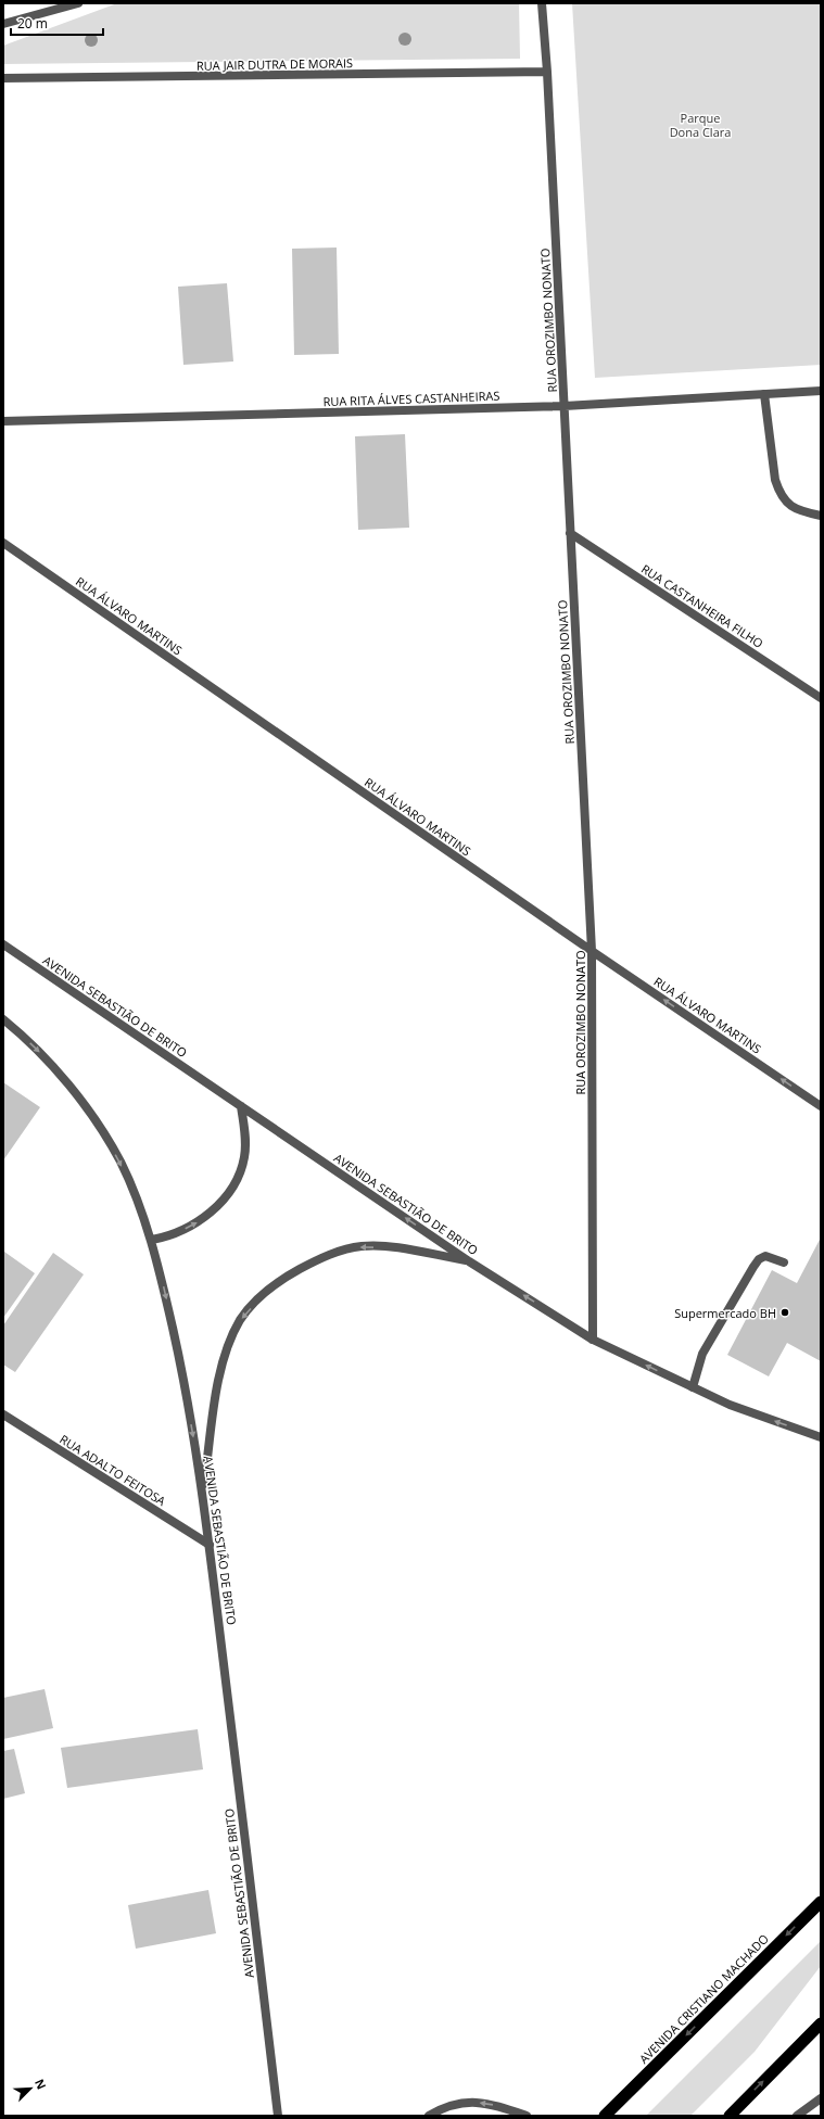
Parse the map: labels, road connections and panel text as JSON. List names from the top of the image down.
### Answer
{
  "streets": {
    "highway": ["AVENIDA CRISTIANO MACHADO"],
    "street": [
      "RUA JAIR DUTRA DE MORAIS",
      "RUA OROZIMBO NONATO",
      "RUA RITA ÁLVES CASTANHEIRAS",
      "RUA CASTANHEIRA FILHO",
      "RUA ÁLVARO MARTINS",
      "AVENIDA SEBASTIÃO DE BRITO",
      "RUA ADALTO FEITOSA"
    ]
  },
  "crossings": [
    ["RUA JAIR DUTRA DE MORAIS", "RUA OROZIMBO NONATO"],
    ["RUA OROZIMBO NONATO", "RUA RITA ÁLVES CASTANHEIRAS"],
    ["RUA OROZIMBO NONATO", "RUA CASTANHEIRA FILHO"],
    ["RUA OROZIMBO NONATO", "RUA ÁLVARO MARTINS"],
    ["RUA OROZIMBO NONATO", "AVENIDA SEBASTIÃO DE BRITO"],
    ["AVENIDA SEBASTIÃO DE BRITO", "RUA ADALTO FEITOSA"]
  ],
  "parks": ["Parque Dona Clara"],
  "places": ["Supermercado BH"],
  "scale_bar": "20 m",
  "north": "top right"
}
